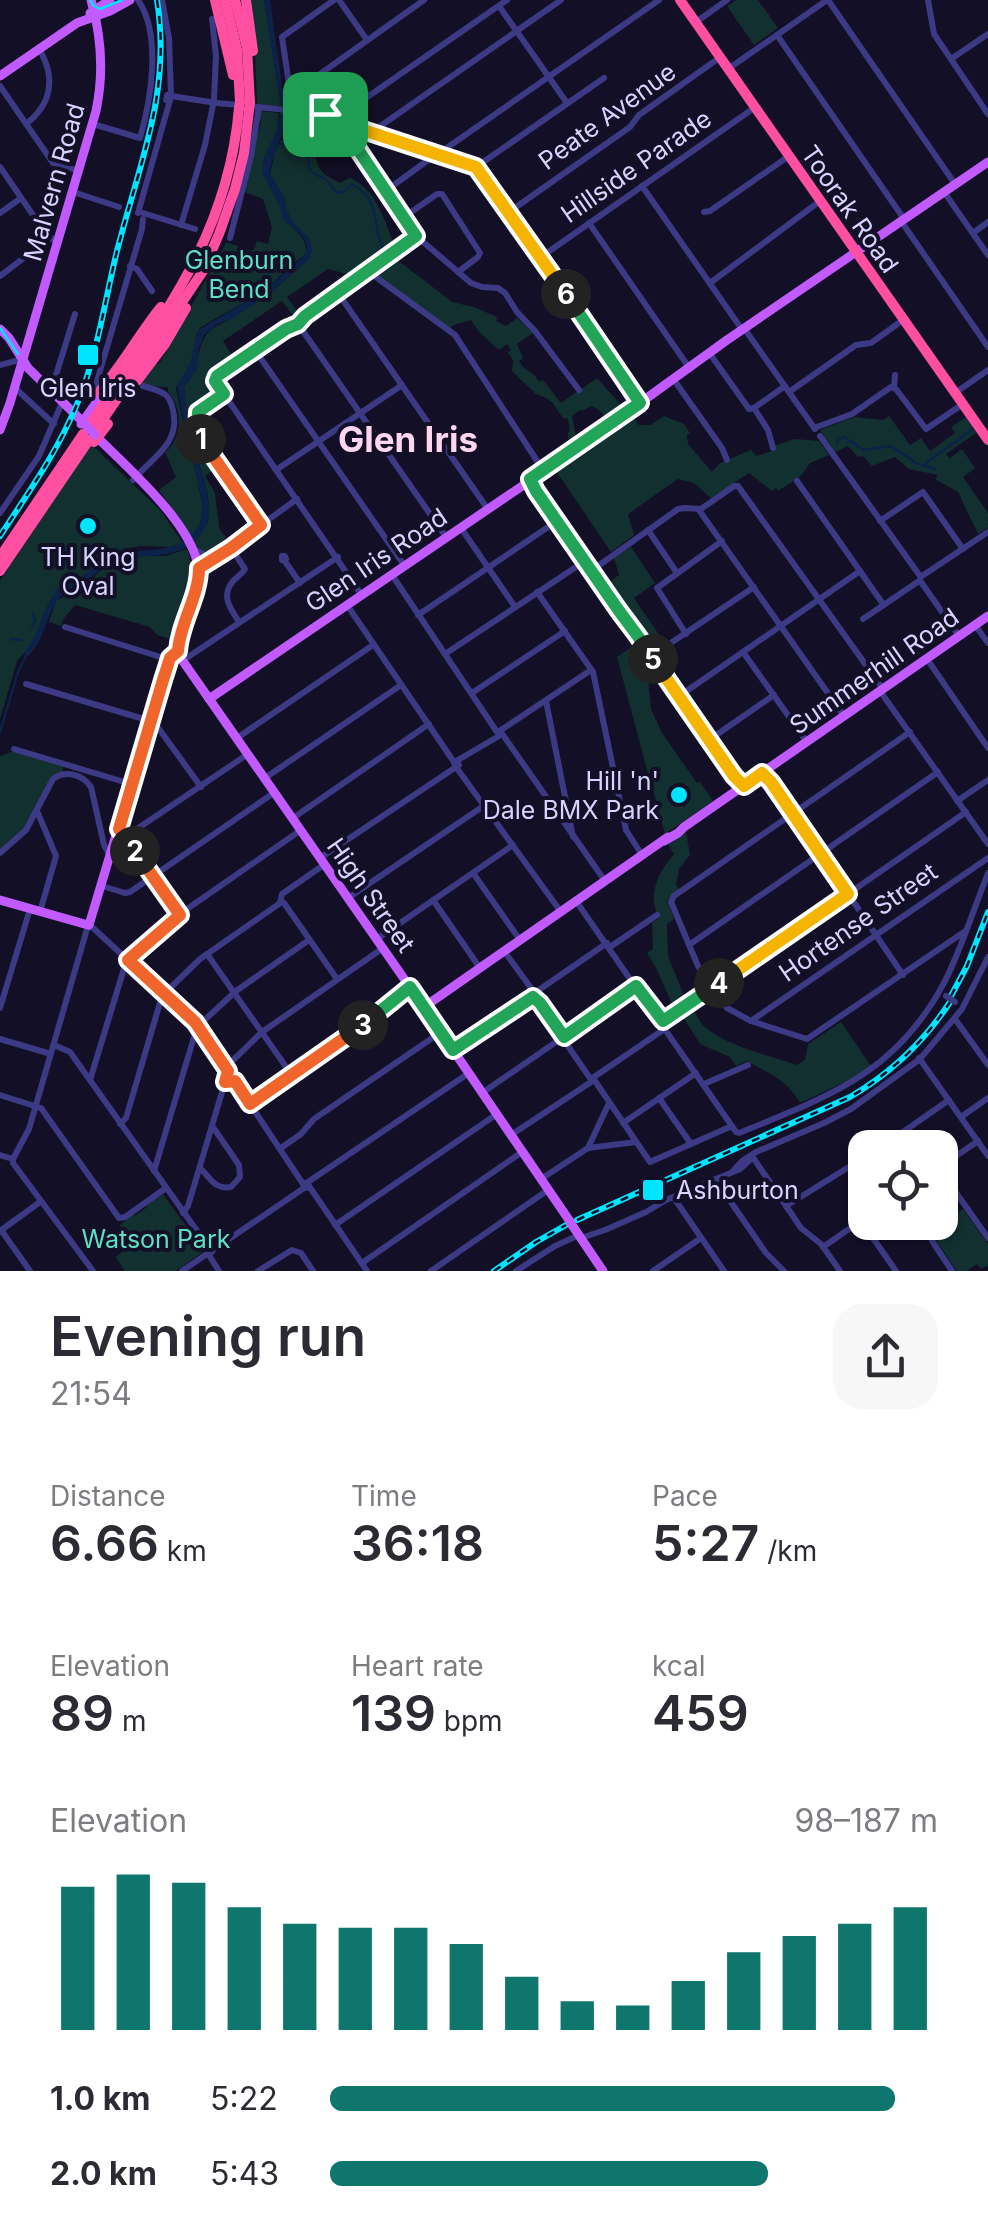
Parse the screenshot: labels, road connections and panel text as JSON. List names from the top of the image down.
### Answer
{
  "streets": {
    "highway": ["Toorak Road"],
    "main road": [
      "Malvern Road",
      "Glen Iris Road",
      "Summerhill Road",
      "High Street"
    ],
    "street": ["Peate Avenue", "Hillside Parade", "Hortense Street"]
  },
  "crossings": [
    ["Peate Avenue", "Toorak Road"],
    ["Hillside Parade", "Toorak Road"],
    ["Toorak Road", "Glen Iris Road"],
    ["Glen Iris Road", "High Street"],
    ["Summerhill Road", "High Street"]
  ],
  "districts": ["Glen Iris"],
  "parks": ["Glenburn Bend", "Watson Park"],
  "places": {
    "transit": ["Glen Iris", "Ashburton"],
    "other": ["TH King Oval", "Hill 'n' Dale BMX Park"]
  },
  "page": {
    "pins": [
      "6",
      "1",
      "5",
      "2",
      "4",
      "3"
    ],
    "heading": ["Evening run", "21:54"],
    "stats": [
      ["Distance", "6.66 km"],
      ["Time", "36:18"],
      ["Pace", "5:27 /km"],
      ["Elevation", "89 m"],
      ["Heart rate", "139 bpm"],
      ["kcal", "459"]
    ],
    "chart": ["Elevation", "98–187 m"],
    "list": [
      {
        "name": "1.0 km",
        "note": "5:22"
      },
      {
        "name": "2.0 km",
        "note": "5:43"
      }
    ]
  }
}
